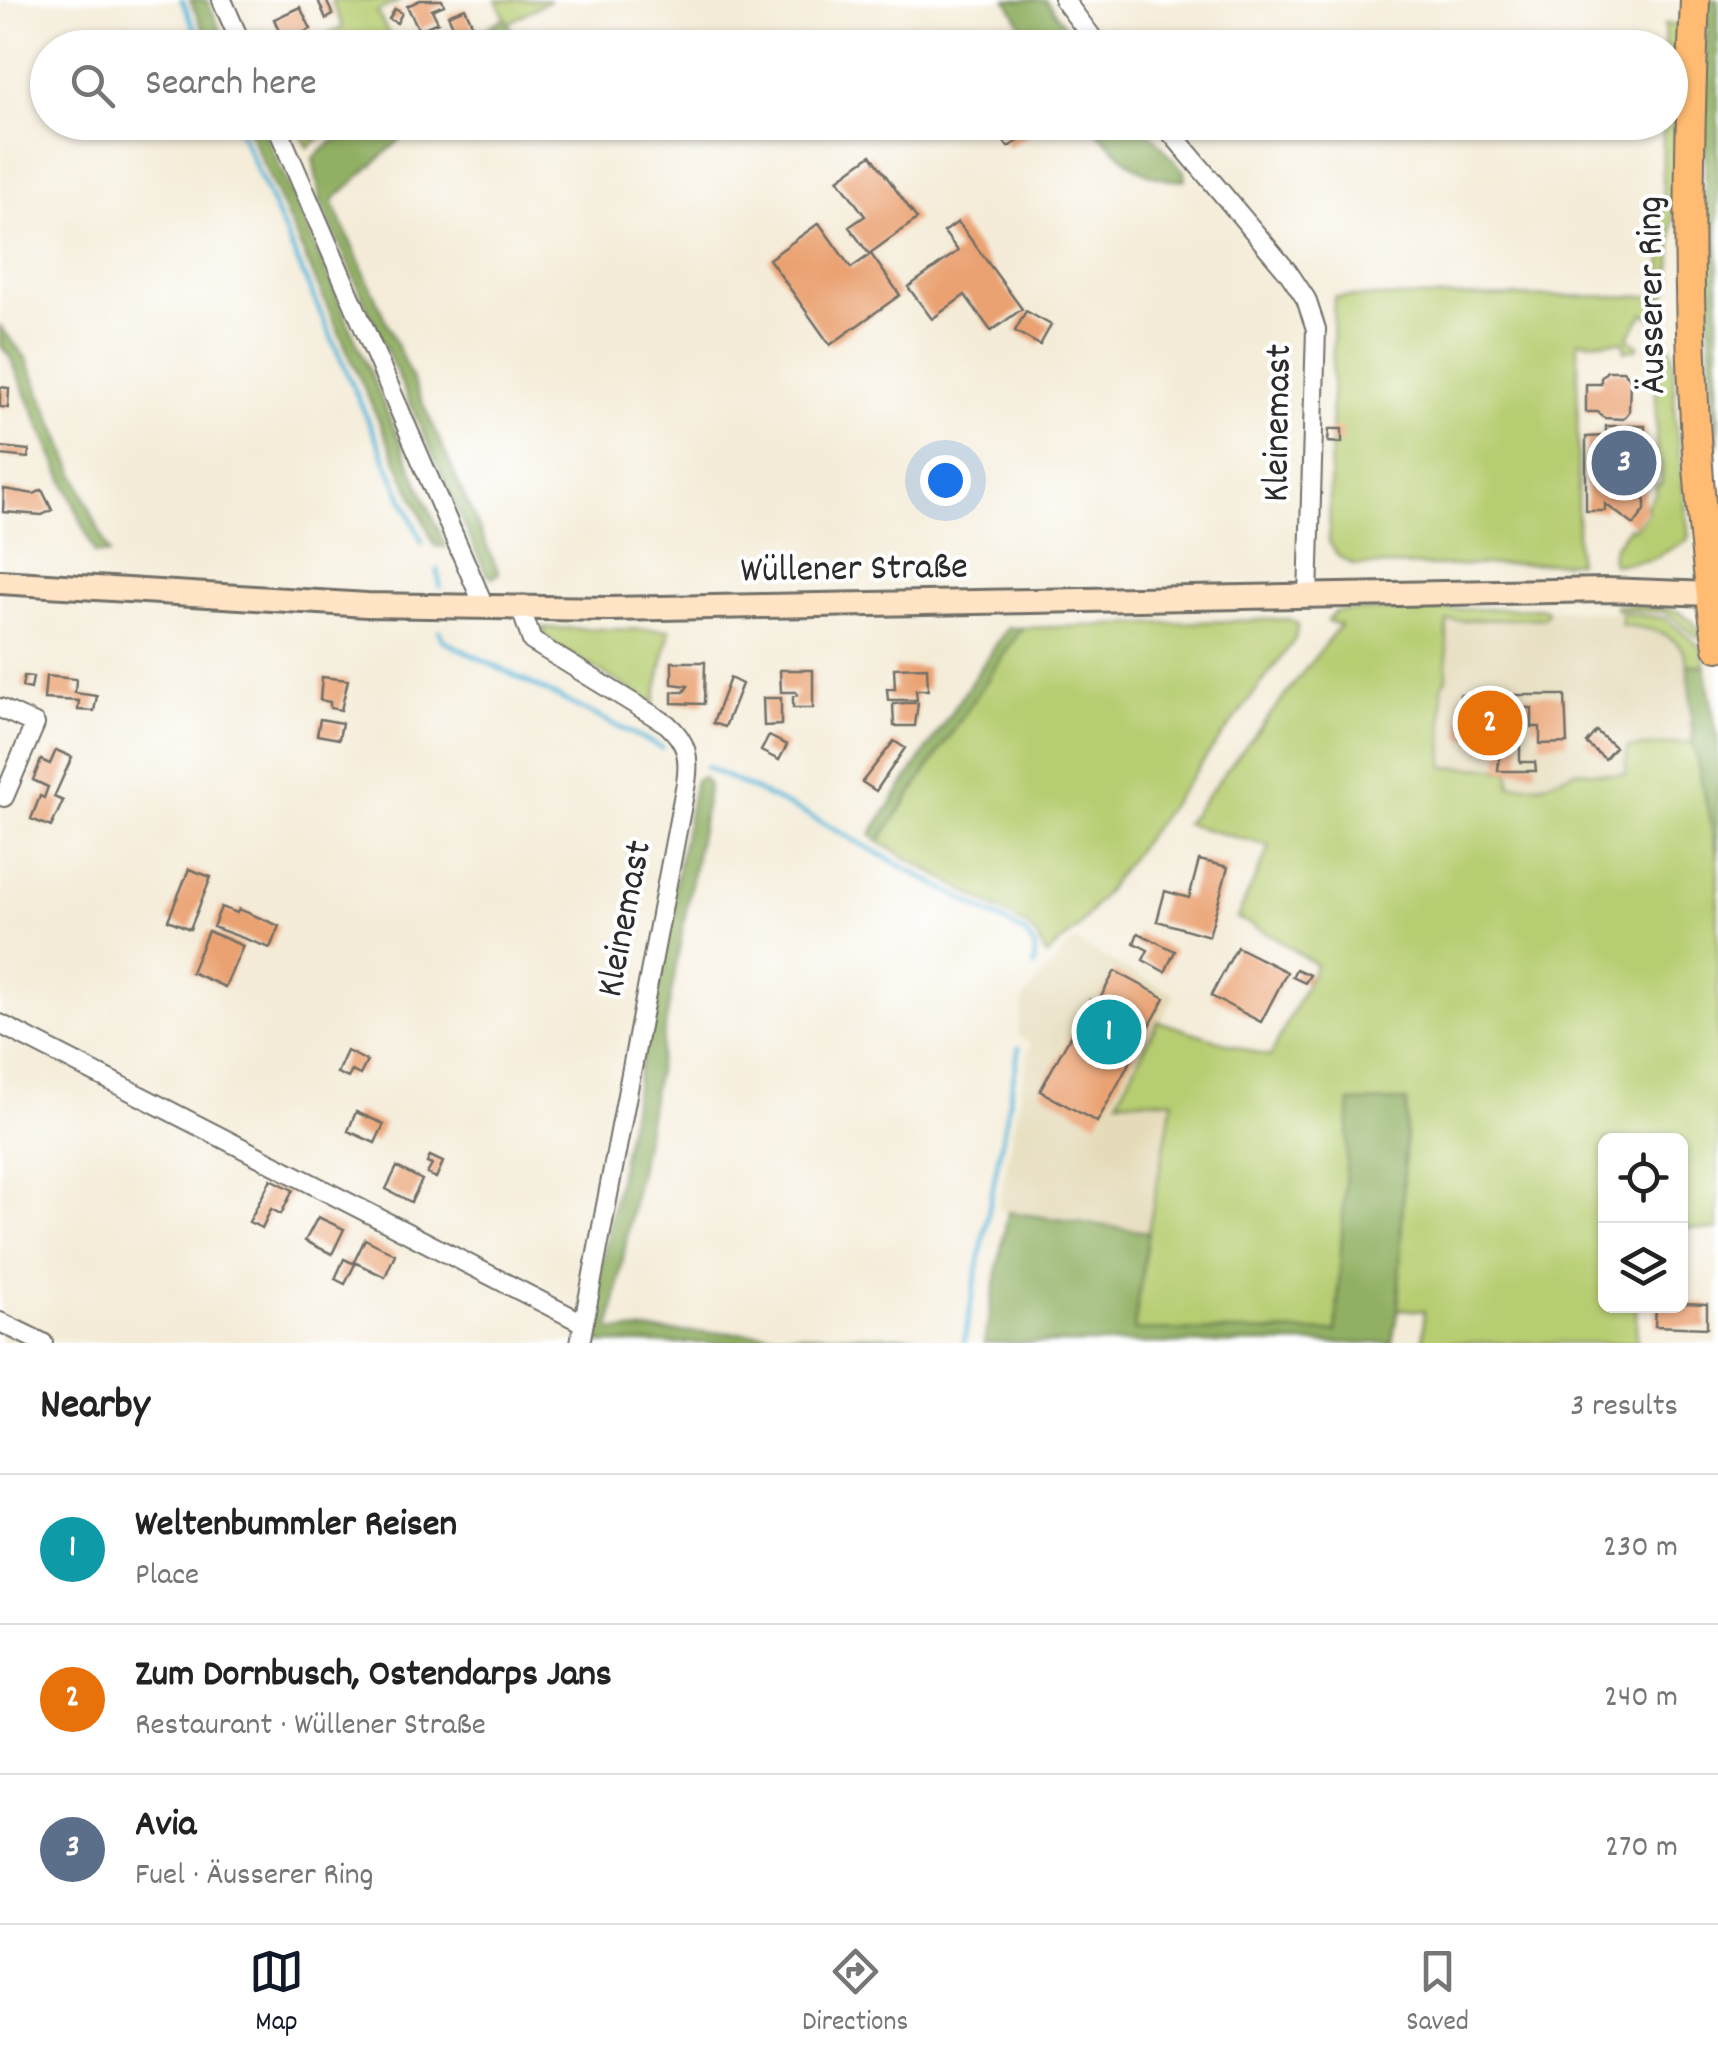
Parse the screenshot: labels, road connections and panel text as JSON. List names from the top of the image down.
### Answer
{
  "streets": {
    "main road": ["Äusserer Ring", "Wüllener Straße"],
    "street": ["Kleinemast"]
  },
  "crossings": [
    ["Äusserer Ring", "Wüllener Straße"],
    ["Kleinemast", "Wüllener Straße"]
  ],
  "page": {
    "search": "Search here",
    "pins": ["3", "2", "1"],
    "heading": ["Nearby", "3 results"],
    "list": [
      {
        "mark": "1",
        "name": "Weltenbummler Reisen",
        "note": "Place",
        "value": "230 m"
      },
      {
        "mark": "2",
        "name": "Zum Dornbusch, Ostendarps Jans",
        "note": "Restaurant · Wüllener Straße",
        "value": "240 m"
      },
      {
        "mark": "3",
        "name": "Avia",
        "note": "Fuel · Äusserer Ring",
        "value": "270 m"
      }
    ],
    "nav": ["Map", "Directions", "Saved"]
  }
}
